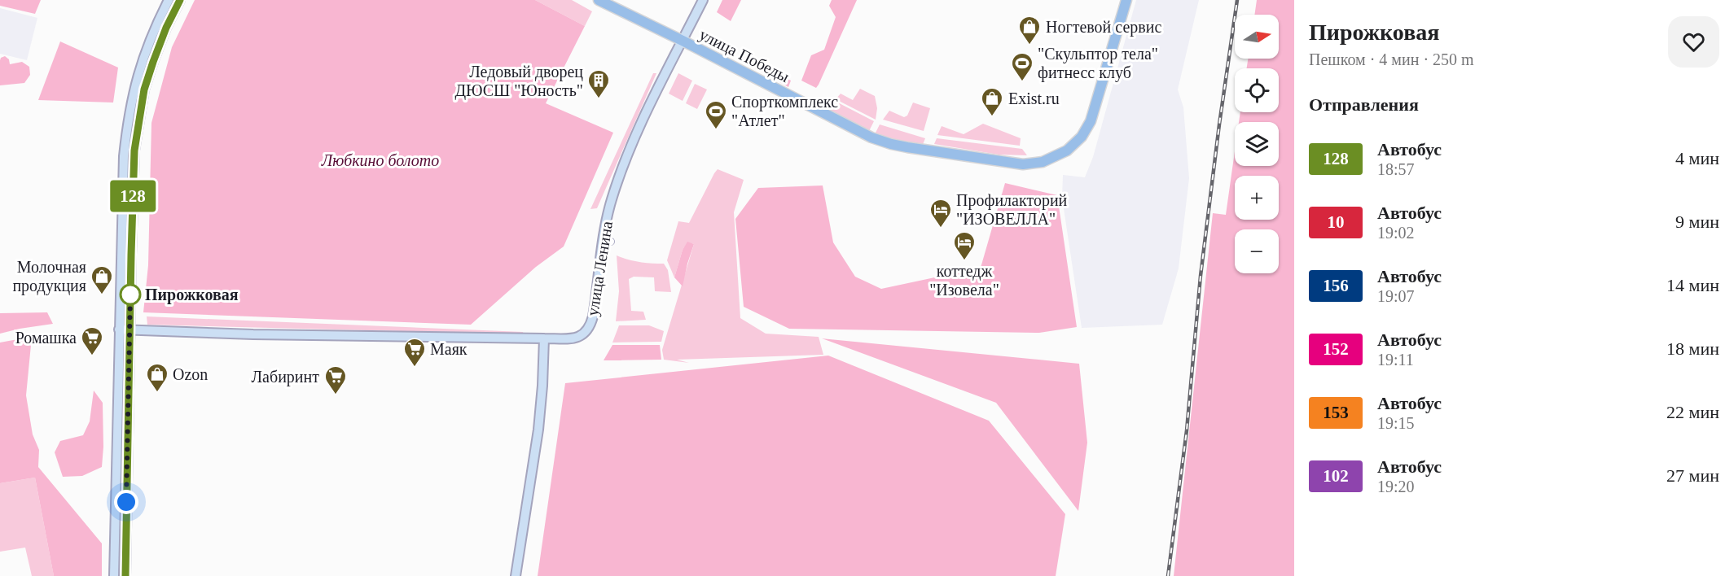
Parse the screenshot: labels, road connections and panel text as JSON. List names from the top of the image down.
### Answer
{
  "streets": {
    "main road": ["улица Победы", "улица Ленина"]
  },
  "crossings": [
    ["улица Победы", "улица Ленина"]
  ],
  "parks": ["Любкино болото"],
  "places": {
    "shop": [
      "Ногтевой сервис",
      "Exist.ru",
      "Молочная продукция",
      "Ozon"
    ],
    "sports": ["\"Скульптор тела\" фитнесс клуб", "Спорткомплекс \"Атлет\""],
    "building": ["Ледовый дворец ДЮСШ \"Юность\""],
    "hotel": ["Профилакторий \"ИЗОВЕЛЛА\"", "коттедж \"Изовела\""],
    "other": ["Пирожковая"],
    "supermarket": ["Ромашка", "Маяк", "Лабиринт"]
  },
  "lines": ["bus line 128"],
  "north": "right",
  "page": {
    "on_map": "128",
    "heading": [
      ["Пирожковая", "Пешком · 4 мин · 250 m"],
      "Отправления"
    ],
    "map_buttons": ["+", "−"],
    "list": [
      {
        "mark": "128",
        "name": "Автобус",
        "note": "18:57",
        "value": "4 мин"
      },
      {
        "mark": "10",
        "name": "Автобус",
        "note": "19:02",
        "value": "9 мин"
      },
      {
        "mark": "156",
        "name": "Автобус",
        "note": "19:07",
        "value": "14 мин"
      },
      {
        "mark": "152",
        "name": "Автобус",
        "note": "19:11",
        "value": "18 мин"
      },
      {
        "mark": "153",
        "name": "Автобус",
        "note": "19:15",
        "value": "22 мин"
      },
      {
        "mark": "102",
        "name": "Автобус",
        "note": "19:20",
        "value": "27 мин"
      }
    ]
  }
}
